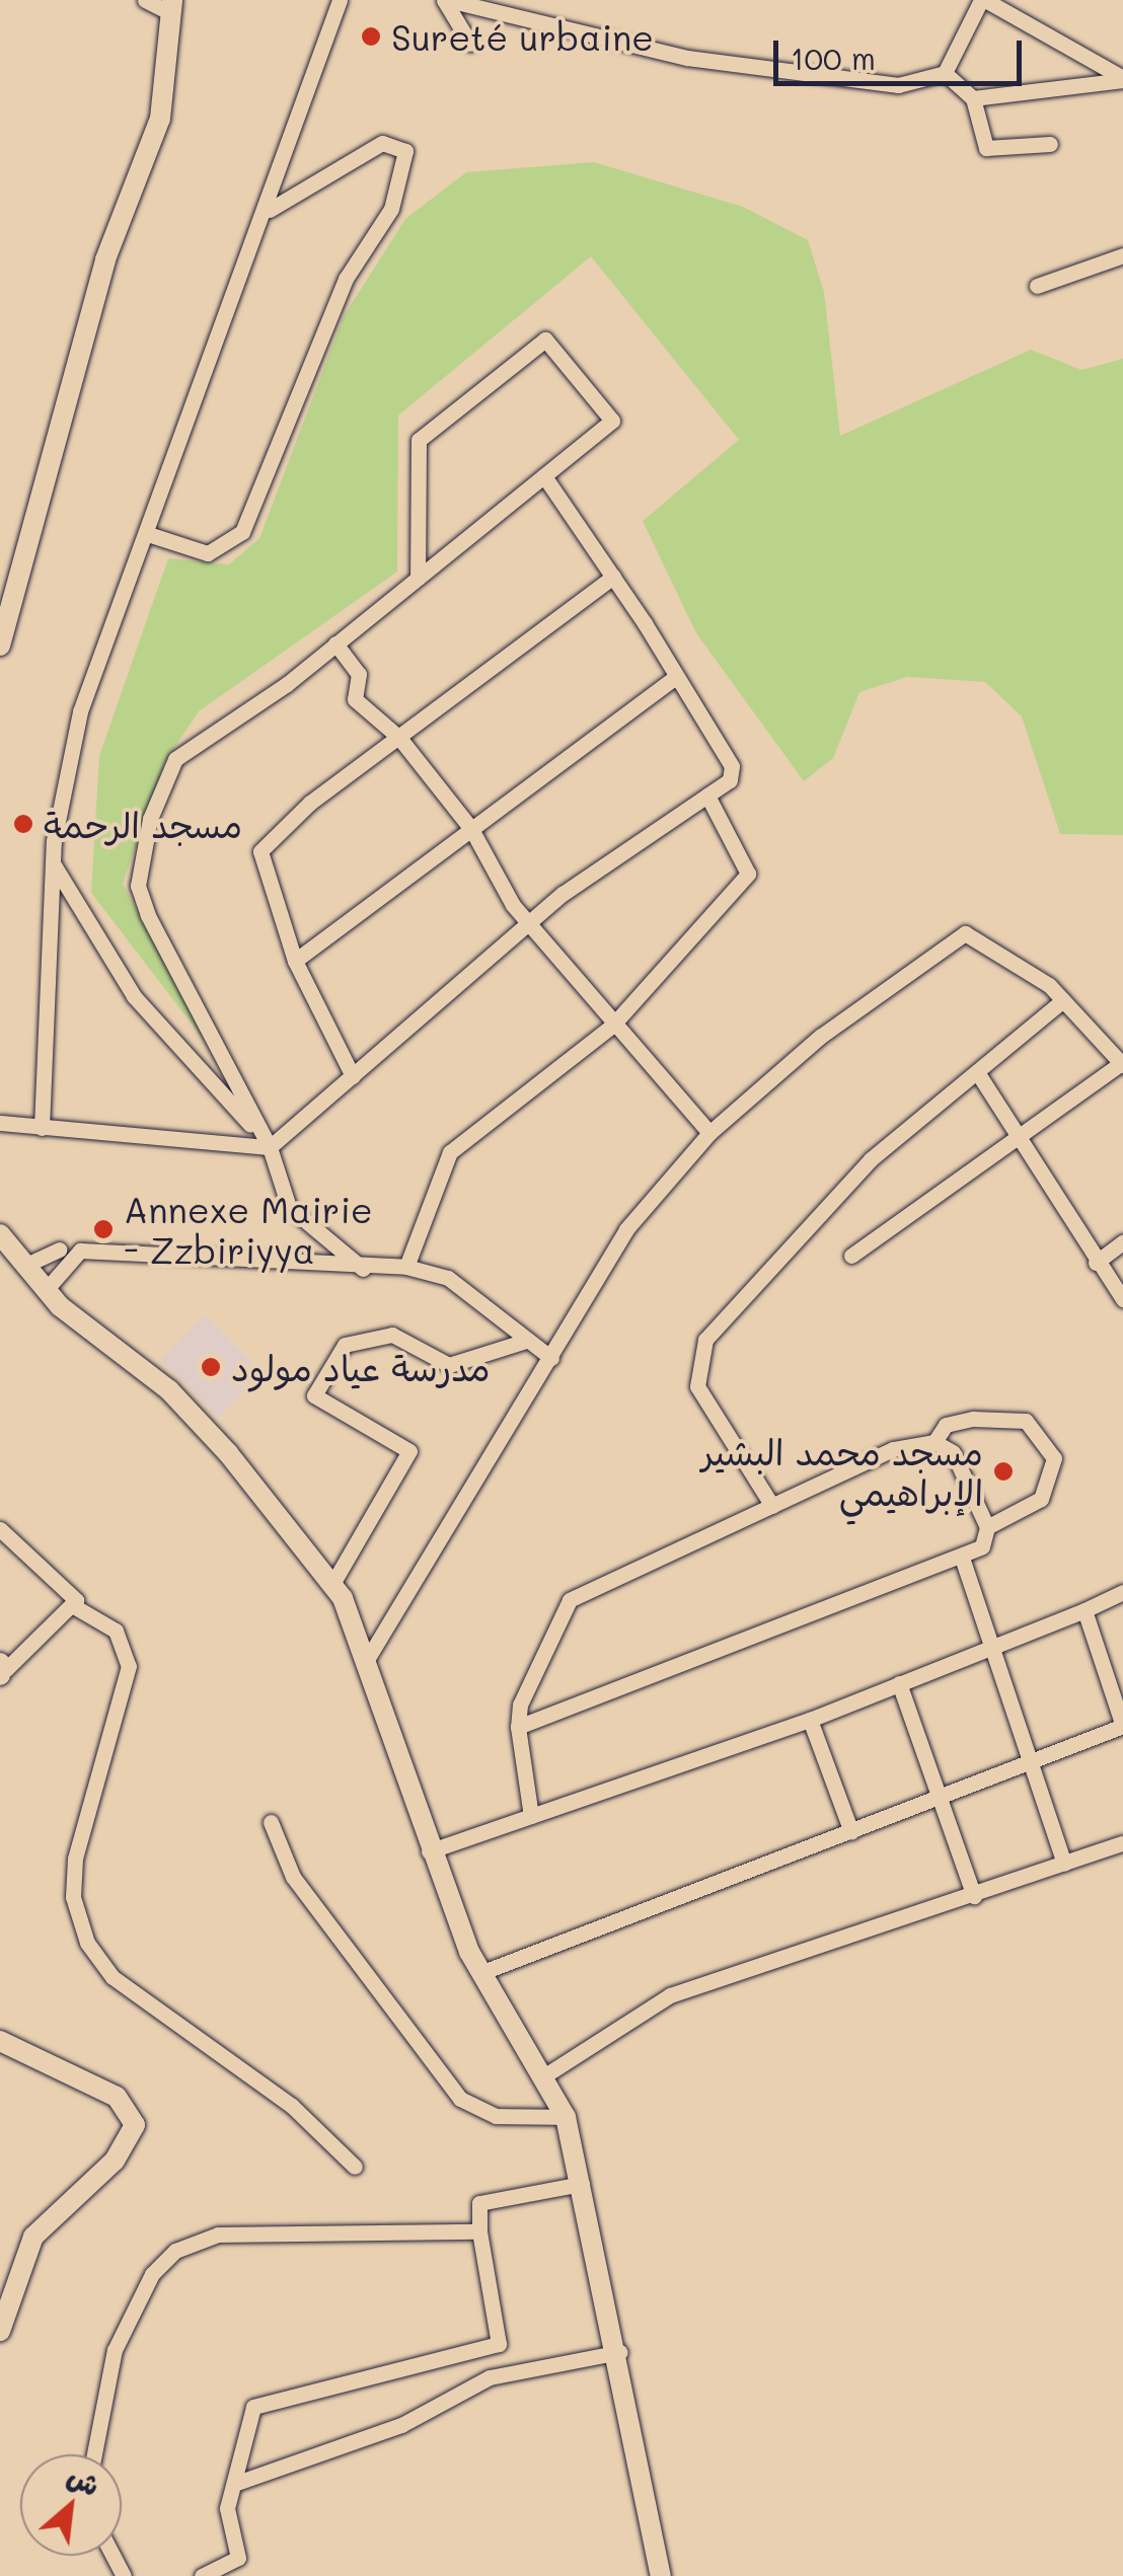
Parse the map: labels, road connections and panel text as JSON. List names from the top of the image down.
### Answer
{
  "places": [
    "Sureté urbaine",
    "مسجد الرحمة",
    "Annexe Mairie - Zzbiriyya",
    "مدرسة عياد مولود",
    "مسجد محمد البشير الإبراهيمي"
  ],
  "scale_bar": "100 m",
  "north": "top right"
}
